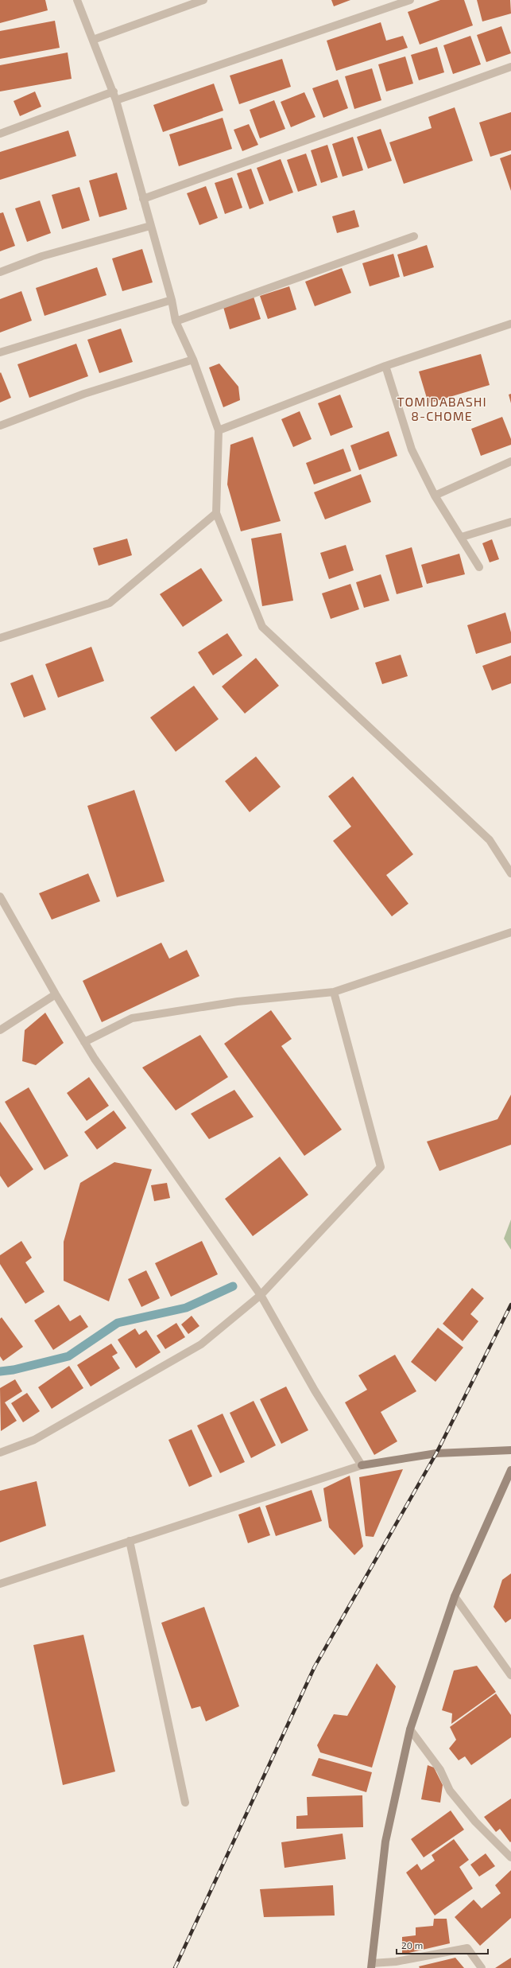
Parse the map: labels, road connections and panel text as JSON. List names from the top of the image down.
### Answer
{
  "districts": ["TOMIDABASHI 8-CHOME"],
  "scale_bar": "20 m"
}
